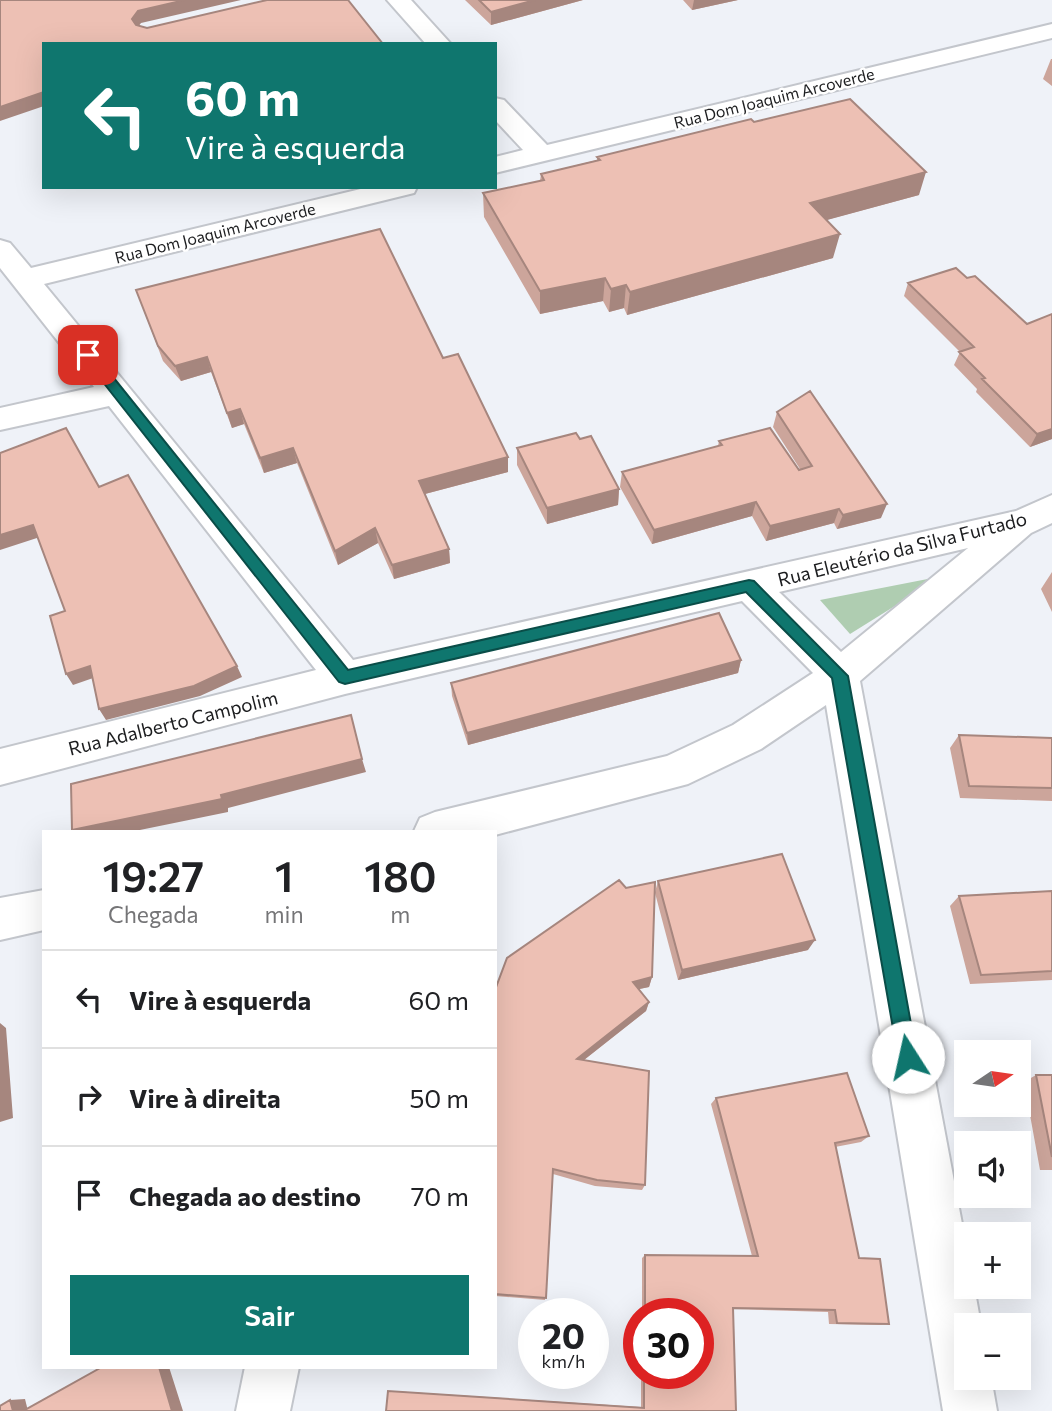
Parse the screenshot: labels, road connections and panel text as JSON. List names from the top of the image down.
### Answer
{
  "streets": {
    "street": ["Rua Dom Joaquim Arcoverde", "Rua Eleutério da Silva Furtado", "Rua Adalberto Campolim"]
  },
  "crossings": [
    ["Rua Eleutério da Silva Furtado", "Rua Adalberto Campolim"]
  ],
  "north": "right",
  "page": {
    "turn": ["60 m", "Vire à esquerda"],
    "eta": [
      "19:27",
      "Chegada",
      "1",
      "min",
      "180",
      "m"
    ],
    "list": [
      {
        "name": "Vire à esquerda",
        "value": "60 m"
      },
      {
        "name": "Vire à direita",
        "value": "50 m"
      },
      {
        "name": "Chegada ao destino",
        "value": "70 m"
      }
    ],
    "map_buttons": ["+", "−"],
    "buttons": "Sair",
    "speed": "20 km/h",
    "limit": "30"
  }
}
